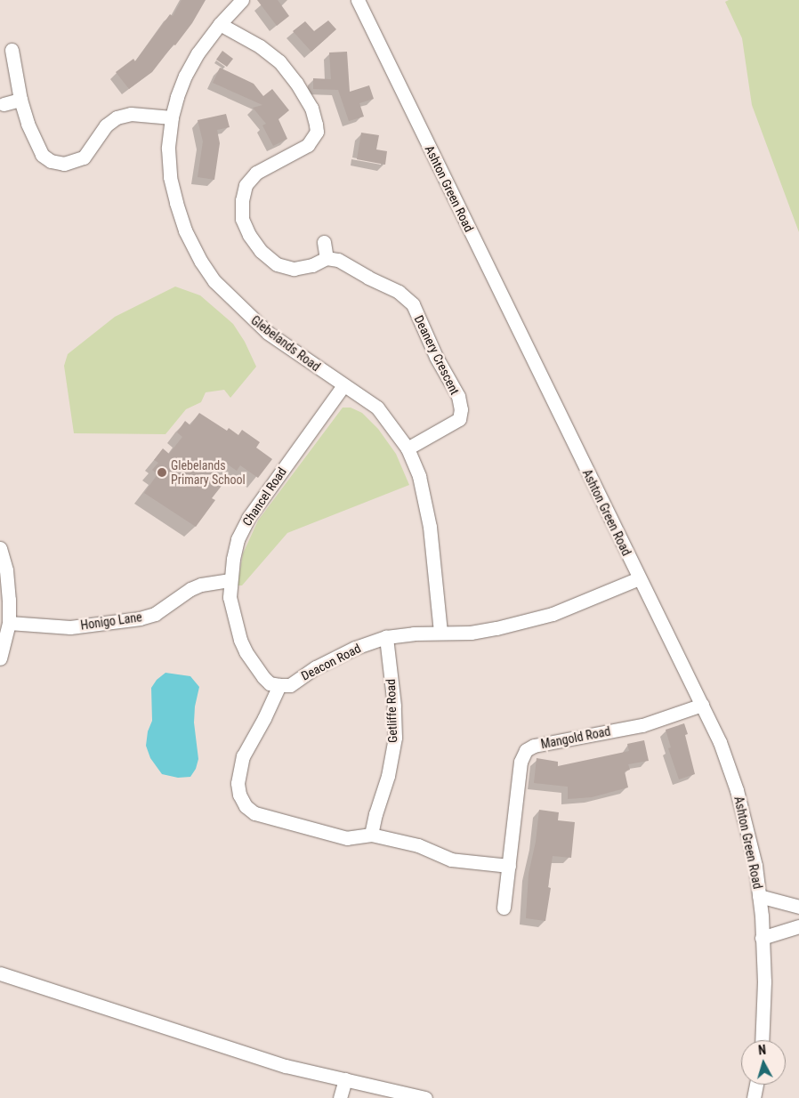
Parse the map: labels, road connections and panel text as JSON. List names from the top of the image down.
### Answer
{
  "streets": {
    "street": [
      "Ashton Green Road",
      "Glebelands Road",
      "Deanery Crescent",
      "Chancel Road",
      "Honigo Lane",
      "Deacon Road",
      "Getliffe Road",
      "Mangold Road"
    ]
  },
  "crossings": [
    ["Ashton Green Road", "Deacon Road"],
    ["Ashton Green Road", "Mangold Road"],
    ["Glebelands Road", "Deanery Crescent"],
    ["Glebelands Road", "Chancel Road"],
    ["Glebelands Road", "Deacon Road"],
    ["Chancel Road", "Honigo Lane"],
    ["Chancel Road", "Deacon Road"],
    ["Deacon Road", "Getliffe Road"]
  ],
  "places": ["Glebelands Primary School"],
  "north": "top"
}
